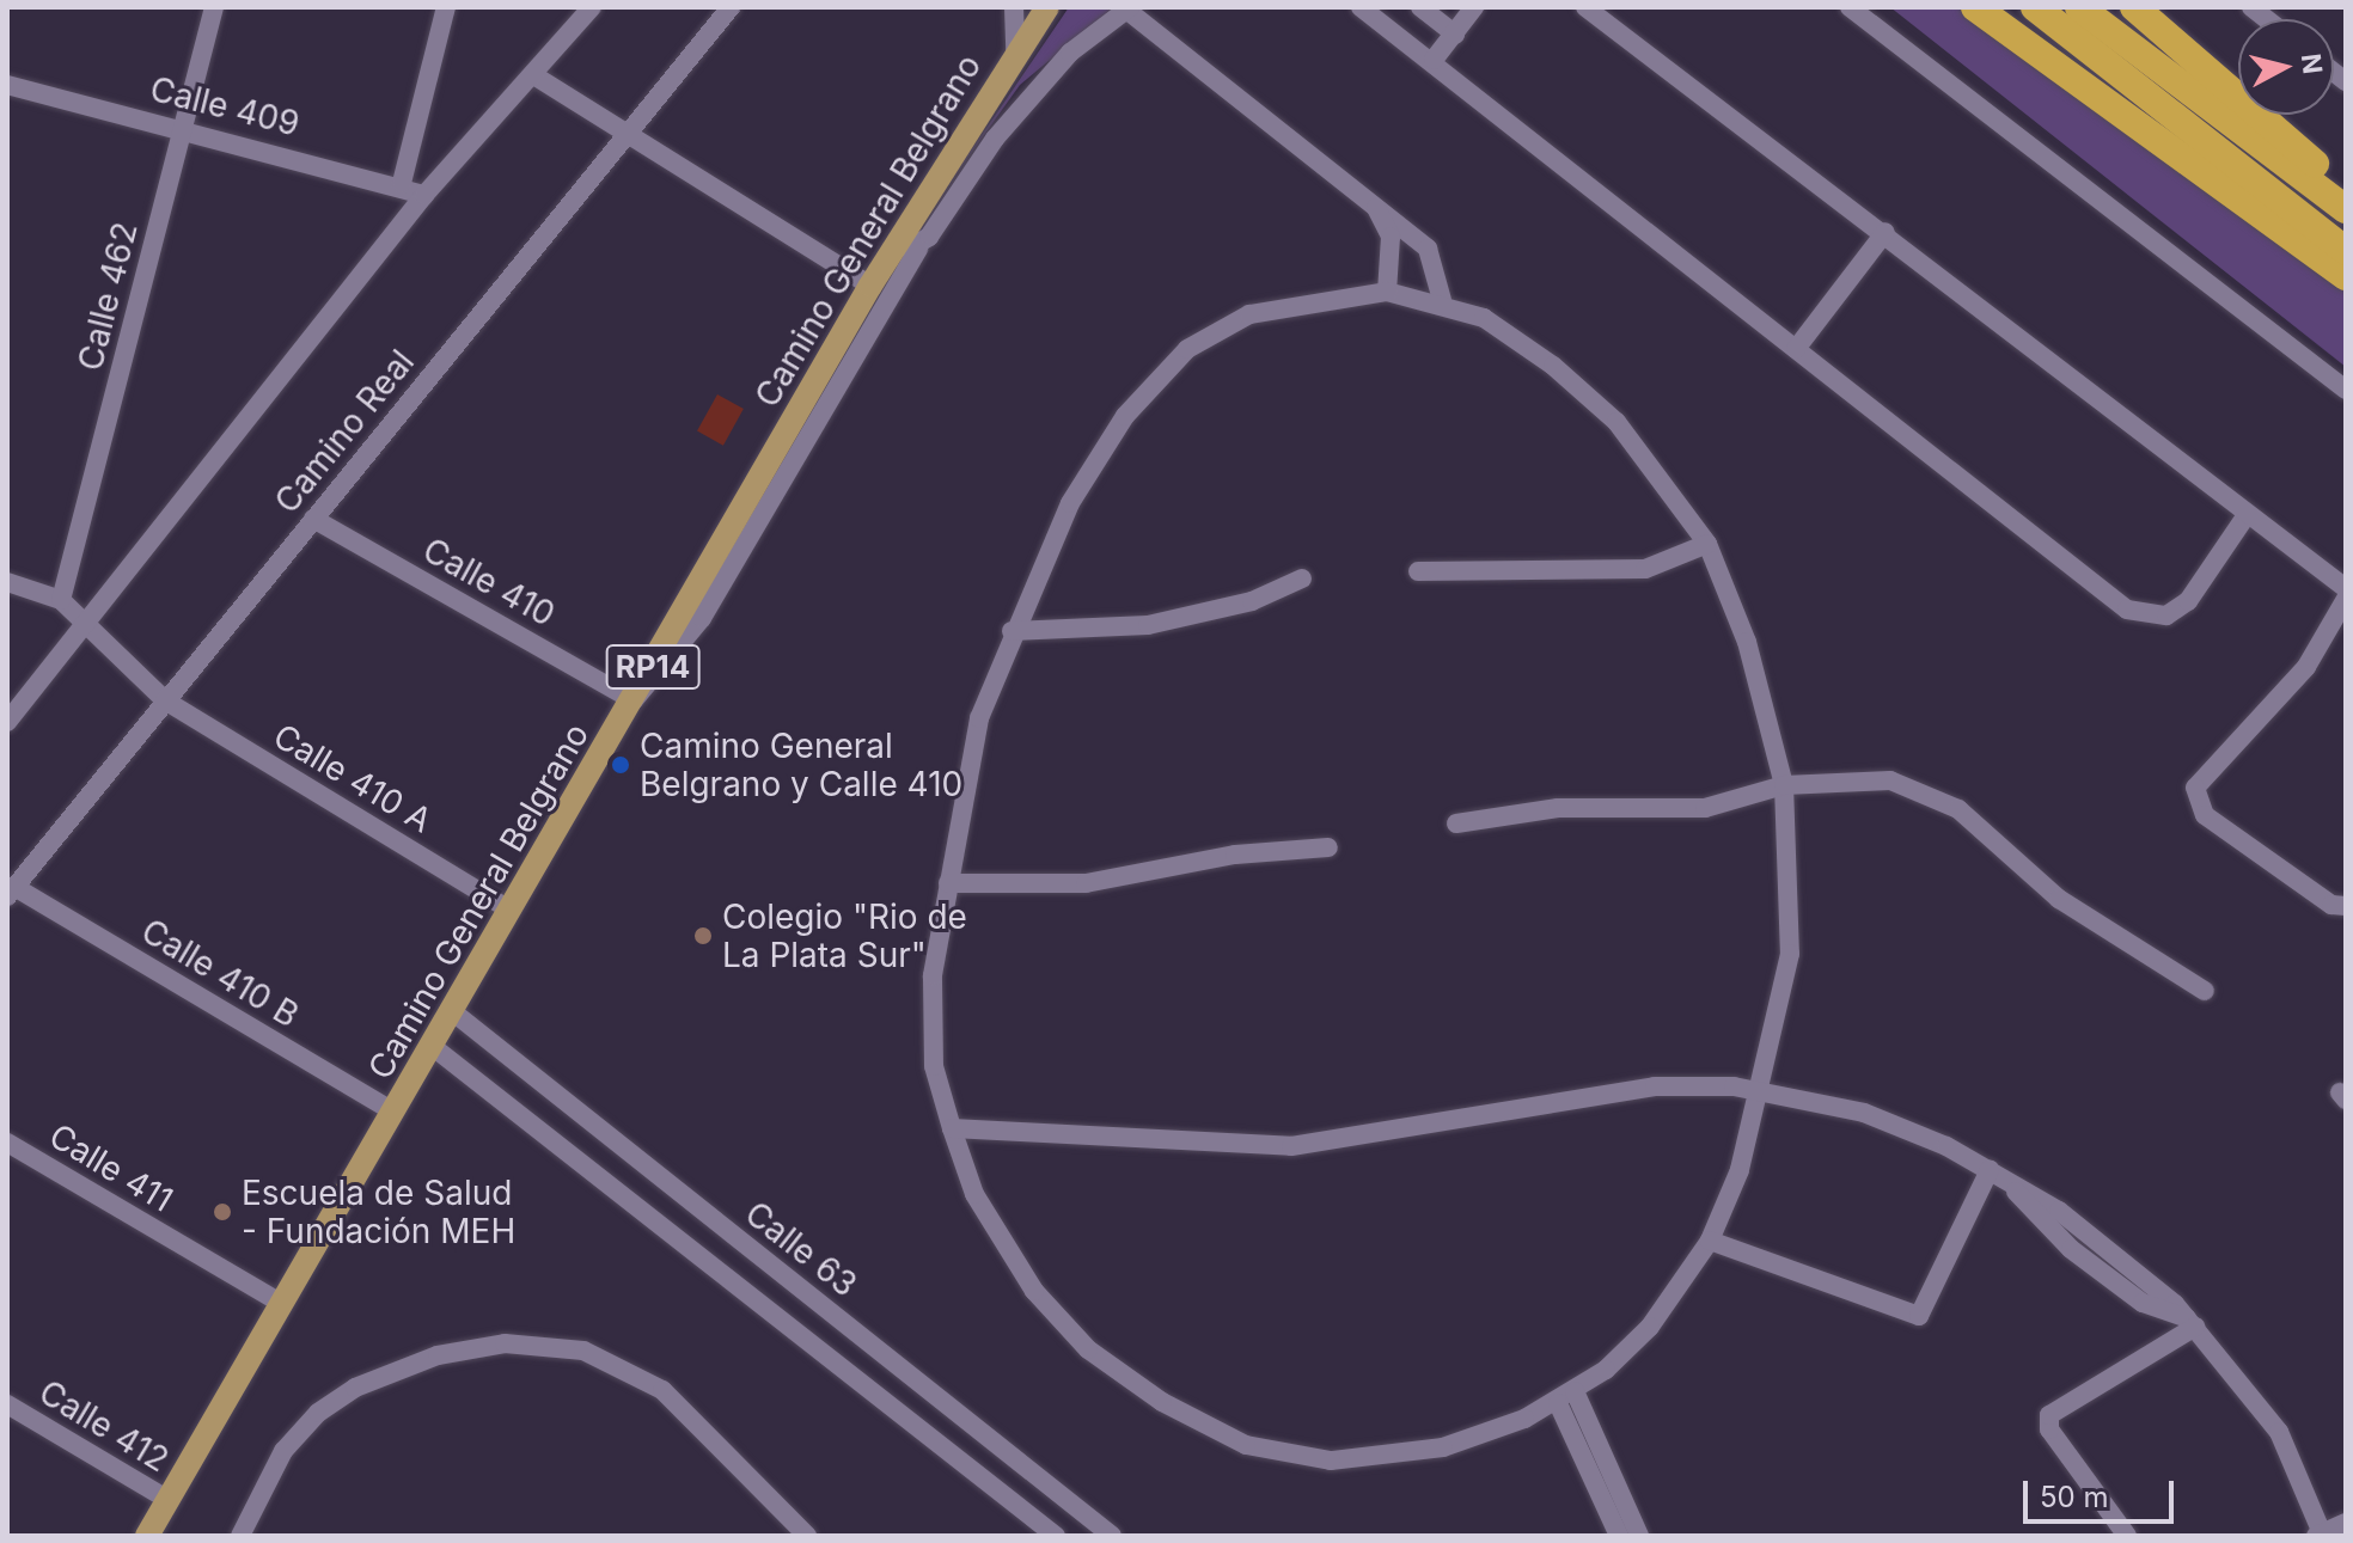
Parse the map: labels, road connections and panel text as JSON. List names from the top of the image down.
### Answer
{
  "streets": {
    "main road": ["Camino General Belgrano", "RP14"],
    "street": [
      "Calle 409",
      "Calle 462",
      "Camino Real",
      "Calle 410",
      "Calle 410 A",
      "Calle 410 B",
      "Calle 411",
      "Calle 63",
      "Calle 412"
    ]
  },
  "crossings": [
    ["Calle 409", "Calle 462"],
    ["Camino General Belgrano", "Calle 410"],
    ["Camino General Belgrano", "Calle 410 A"],
    ["Camino General Belgrano", "Calle 410 B"],
    ["Camino General Belgrano", "Calle 411"],
    ["Camino General Belgrano", "Calle 63"],
    ["Camino General Belgrano", "Calle 412"],
    ["Camino Real", "Calle 410"],
    ["Camino Real", "Calle 410 A"],
    ["Camino Real", "Calle 410 B"]
  ],
  "places": ["Camino General Belgrano y Calle 410", "Colegio \"Rio de La Plata Sur\"", "Escuela de Salud - Fundación MEH"],
  "scale_bar": "50 m",
  "north": "right"
}
